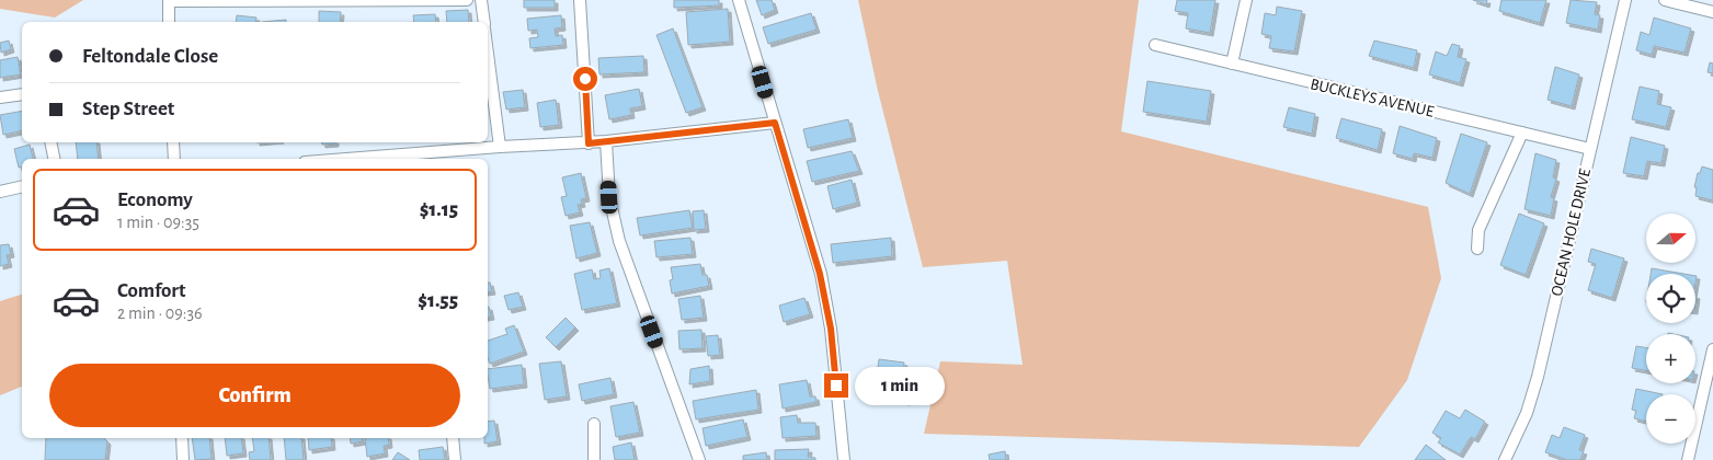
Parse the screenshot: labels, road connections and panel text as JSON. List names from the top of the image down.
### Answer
{
  "streets": {
    "street": ["BUCKLEYS AVENUE", "OCEAN HOLE DRIVE"]
  },
  "crossings": [
    ["BUCKLEYS AVENUE", "OCEAN HOLE DRIVE"]
  ],
  "north": "right",
  "page": {
    "banner": ["Feltondale Close", "Step Street"],
    "list": [
      {
        "name": "Economy",
        "note": "1 min · 09:35",
        "value": "$1.15"
      },
      {
        "name": "Comfort",
        "note": "2 min · 09:36",
        "value": "$1.55"
      }
    ],
    "map_buttons": ["+", "−"],
    "buttons": "Confirm",
    "bubble": "1 min"
  }
}
